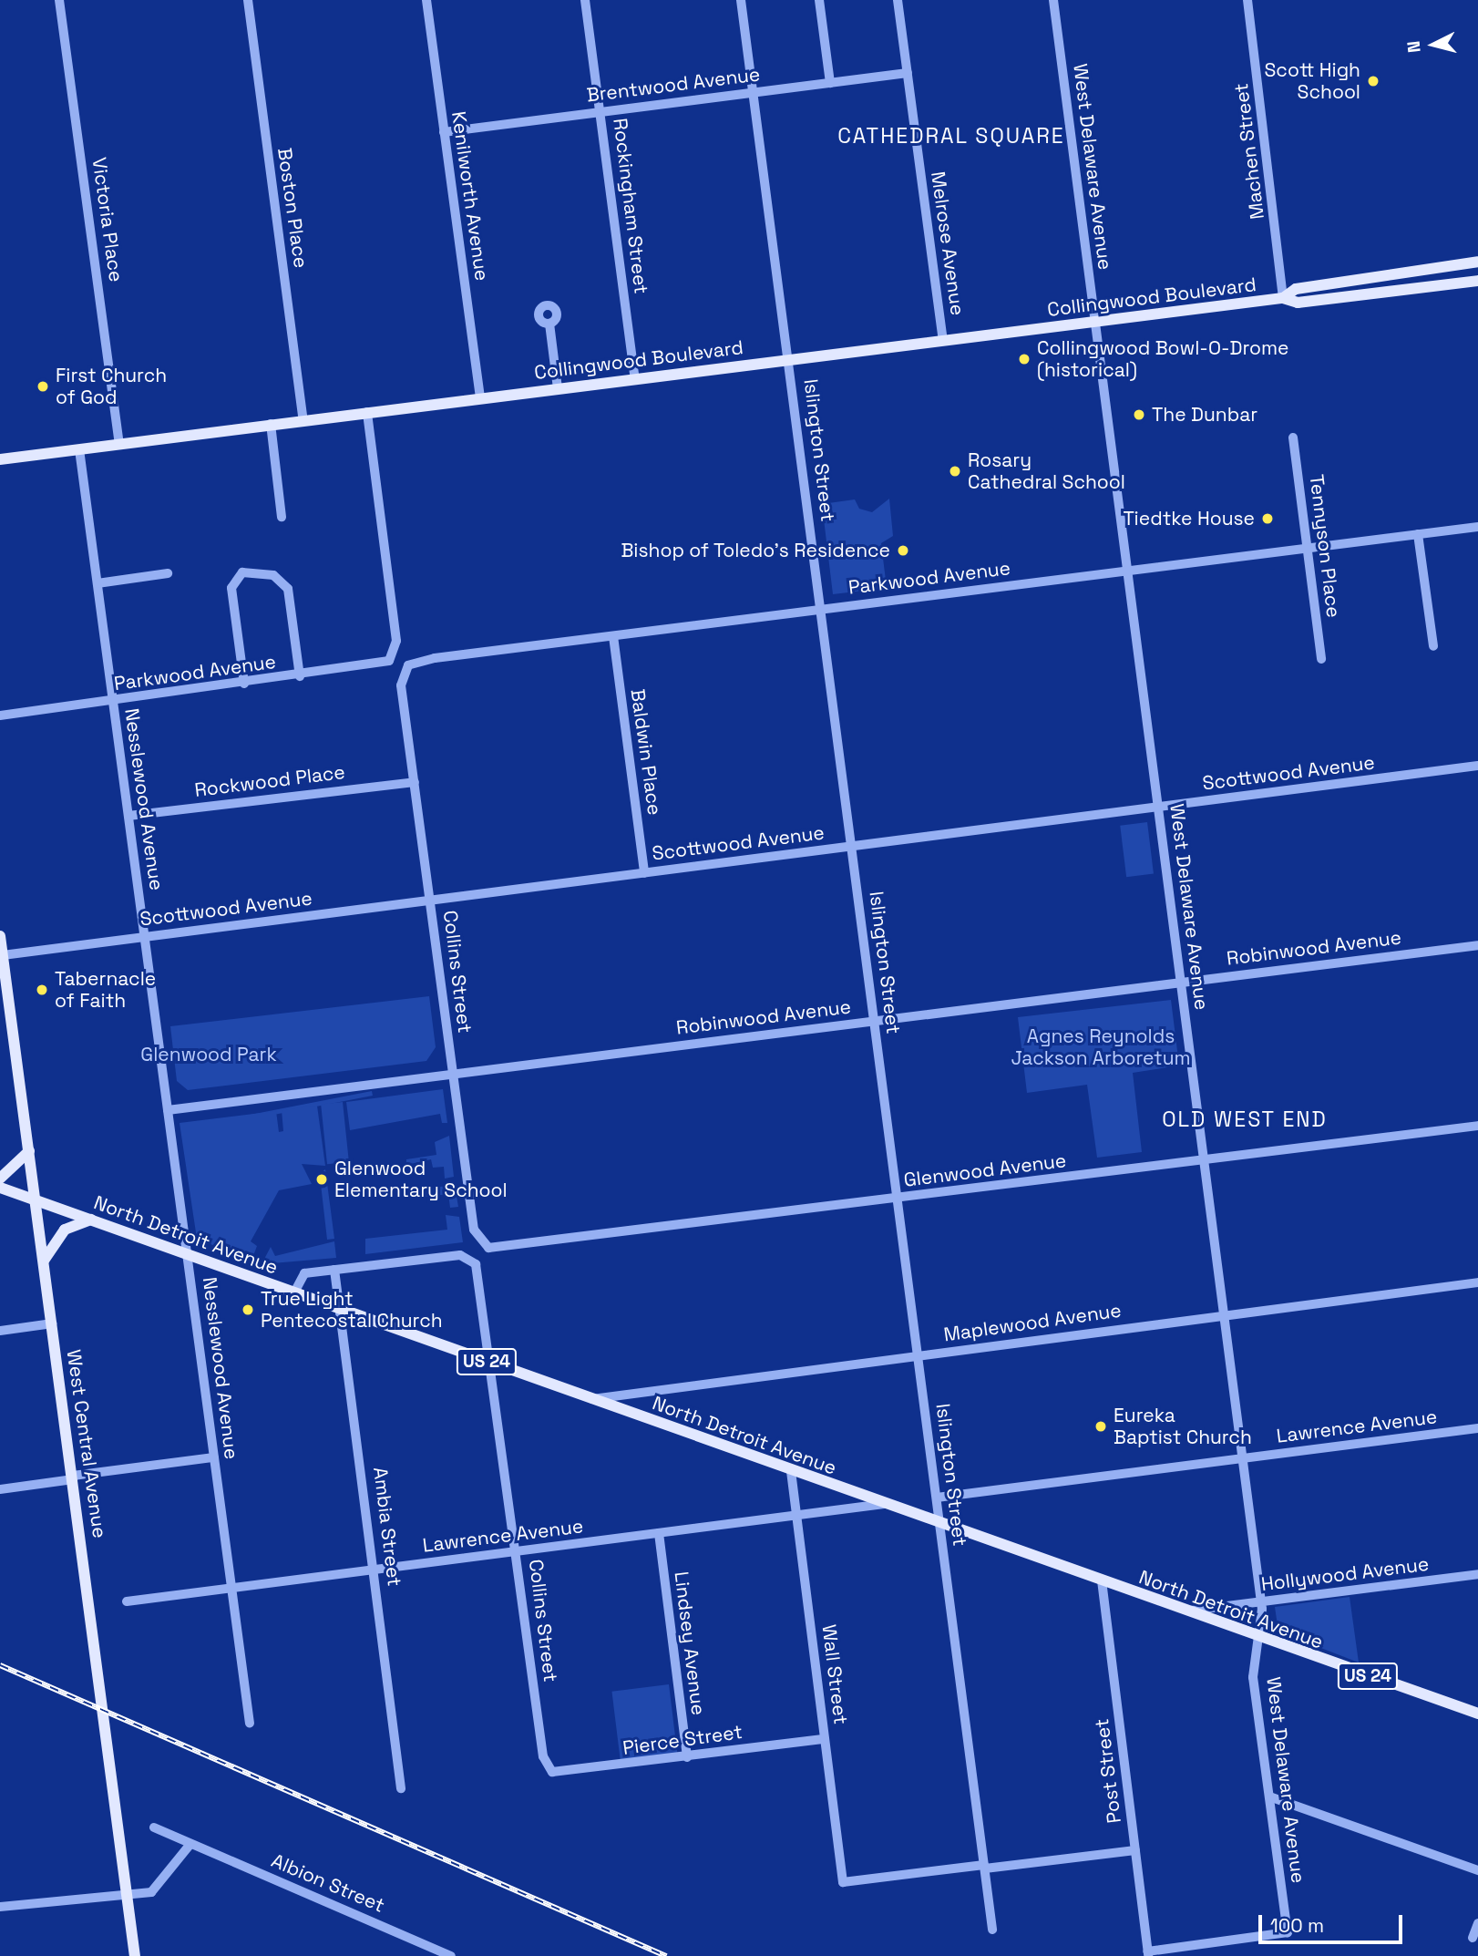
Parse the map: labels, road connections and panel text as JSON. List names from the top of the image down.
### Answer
{
  "streets": {
    "main road": [
      "Collingwood Boulevard",
      "North Detroit Avenue",
      "US 24",
      "West Central Avenue"
    ],
    "street": [
      "Brentwood Avenue",
      "Machen Street",
      "West Delaware Avenue",
      "Kenilworth Avenue",
      "Rockingham Street",
      "Boston Place",
      "Victoria Place",
      "Melrose Avenue",
      "Islington Street",
      "Tennyson Place",
      "Parkwood Avenue",
      "Baldwin Place",
      "Scottwood Avenue",
      "Rockwood Place",
      "Nesslewood Avenue",
      "Robinwood Avenue",
      "Collins Street",
      "Glenwood Avenue",
      "Maplewood Avenue",
      "Lawrence Avenue",
      "Ambia Street",
      "Hollywood Avenue",
      "Lindsey Avenue",
      "Wall Street",
      "Pierce Street",
      "Post Street",
      "Albion Street"
    ]
  },
  "crossings": [
    ["Brentwood Avenue", "Kenilworth Avenue"],
    ["Brentwood Avenue", "Rockingham Street"],
    ["Brentwood Avenue", "Melrose Avenue"],
    ["Brentwood Avenue", "Islington Street"],
    ["Machen Street", "Collingwood Boulevard"],
    ["West Delaware Avenue", "Collingwood Boulevard"],
    ["West Delaware Avenue", "Parkwood Avenue"],
    ["West Delaware Avenue", "Scottwood Avenue"],
    ["West Delaware Avenue", "Robinwood Avenue"],
    ["West Delaware Avenue", "Glenwood Avenue"],
    ["West Delaware Avenue", "North Detroit Avenue"],
    ["West Delaware Avenue", "Maplewood Avenue"],
    ["West Delaware Avenue", "Lawrence Avenue"],
    ["West Delaware Avenue", "Hollywood Avenue"],
    ["West Delaware Avenue", "Post Street"],
    ["Kenilworth Avenue", "Collingwood Boulevard"],
    ["Rockingham Street", "Collingwood Boulevard"],
    ["Boston Place", "Collingwood Boulevard"],
    ["Victoria Place", "Collingwood Boulevard"],
    ["Melrose Avenue", "Collingwood Boulevard"],
    ["Collingwood Boulevard", "Islington Street"],
    ["Collingwood Boulevard", "Parkwood Avenue"],
    ["Collingwood Boulevard", "Nesslewood Avenue"],
    ["Islington Street", "Parkwood Avenue"],
    ["Islington Street", "Scottwood Avenue"],
    ["Islington Street", "Robinwood Avenue"],
    ["Islington Street", "Glenwood Avenue"],
    ["Islington Street", "North Detroit Avenue"],
    ["Islington Street", "Maplewood Avenue"],
    ["Islington Street", "Lawrence Avenue"],
    ["Islington Street", "Wall Street"],
    ["Tennyson Place", "Parkwood Avenue"],
    ["Parkwood Avenue", "Baldwin Place"],
    ["Parkwood Avenue", "Nesslewood Avenue"],
    ["Parkwood Avenue", "Collins Street"],
    ["Baldwin Place", "Scottwood Avenue"],
    ["Scottwood Avenue", "Nesslewood Avenue"],
    ["Scottwood Avenue", "Collins Street"],
    ["Scottwood Avenue", "West Central Avenue"],
    ["Rockwood Place", "Nesslewood Avenue"],
    ["Rockwood Place", "Collins Street"],
    ["Nesslewood Avenue", "Robinwood Avenue"],
    ["Nesslewood Avenue", "North Detroit Avenue"],
    ["Nesslewood Avenue", "Lawrence Avenue"],
    ["Robinwood Avenue", "Collins Street"],
    ["Collins Street", "Glenwood Avenue"],
    ["Collins Street", "North Detroit Avenue"],
    ["Collins Street", "Lawrence Avenue"],
    ["Collins Street", "Pierce Street"],
    ["North Detroit Avenue", "Maplewood Avenue"],
    ["North Detroit Avenue", "Lawrence Avenue"],
    ["North Detroit Avenue", "West Central Avenue"],
    ["North Detroit Avenue", "Ambia Street"],
    ["North Detroit Avenue", "Hollywood Avenue"],
    ["North Detroit Avenue", "Wall Street"],
    ["North Detroit Avenue", "Post Street"],
    ["Lawrence Avenue", "Ambia Street"],
    ["Lawrence Avenue", "Lindsey Avenue"],
    ["Lawrence Avenue", "Wall Street"],
    ["Lindsey Avenue", "Pierce Street"],
    ["Wall Street", "Pierce Street"]
  ],
  "districts": ["CATHEDRAL SQUARE", "OLD WEST END"],
  "parks": ["Agnes Reynolds Jackson Arboretum", "Glenwood Park"],
  "places": [
    "Scott High School",
    "Collingwood Bowl-O-Drome (historical)",
    "First Church of God",
    "The Dunbar",
    "Rosary Cathedral School",
    "Tiedtke House",
    "Bishop of Toledo's Residence",
    "Tabernacle of Faith",
    "Glenwood Elementary School",
    "True Light Pentecostal Church",
    "Eureka Baptist Church"
  ],
  "scale_bar": "100 m",
  "north": "left"
}
